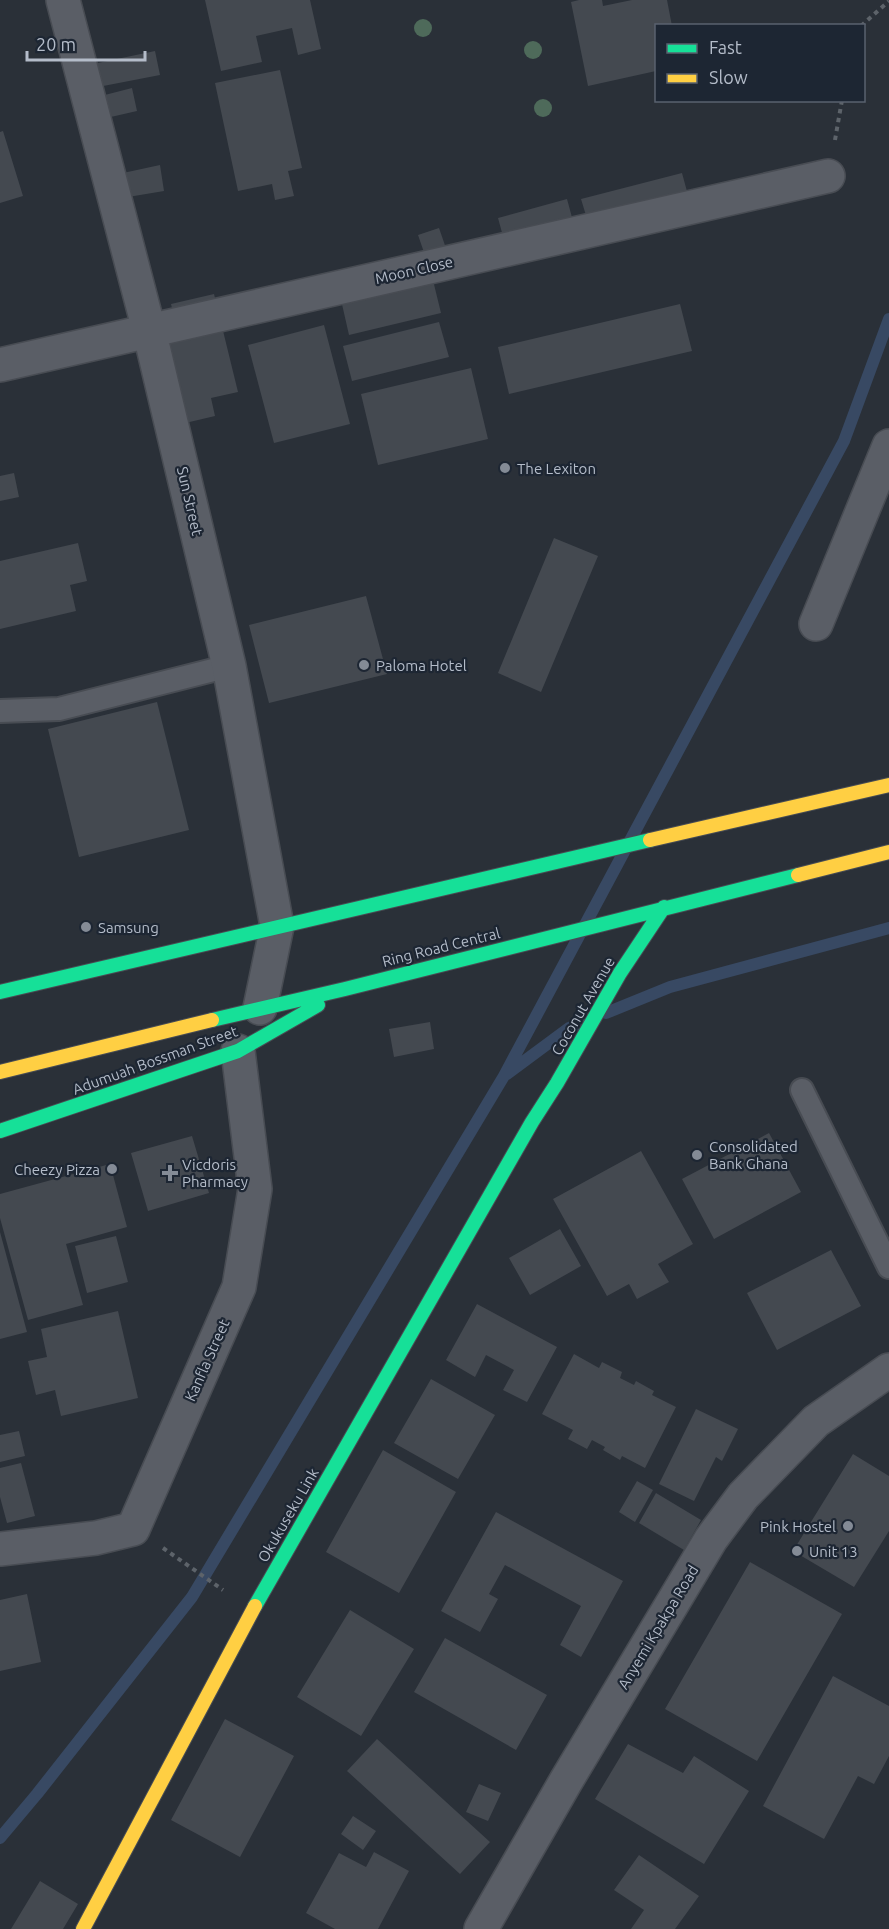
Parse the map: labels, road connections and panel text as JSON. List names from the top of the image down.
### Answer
{
  "streets": {
    "main road": [
      "Ring Road Central",
      "Coconut Avenue",
      "Adumuah Bossman Street",
      "Okukuseku Link"
    ],
    "street": [
      "Moon Close",
      "Sun Street",
      "Kanfla Street",
      "Anyemi Kpakpa Road"
    ]
  },
  "crossings": [
    ["Moon Close", "Sun Street"],
    ["Sun Street", "Ring Road Central"],
    ["Ring Road Central", "Coconut Avenue"],
    ["Ring Road Central", "Adumuah Bossman Street"],
    ["Coconut Avenue", "Okukuseku Link"],
    ["Adumuah Bossman Street", "Kanfla Street"]
  ],
  "places": {
    "other": [
      "The Lexiton",
      "Paloma Hotel",
      "Samsung",
      "Consolidated Bank Ghana",
      "Cheezy Pizza",
      "Pink Hostel",
      "Unit 13"
    ],
    "health": ["Vicdoris Pharmacy"]
  },
  "legend": ["Fast", "Slow"],
  "scale_bar": "20 m"
}
